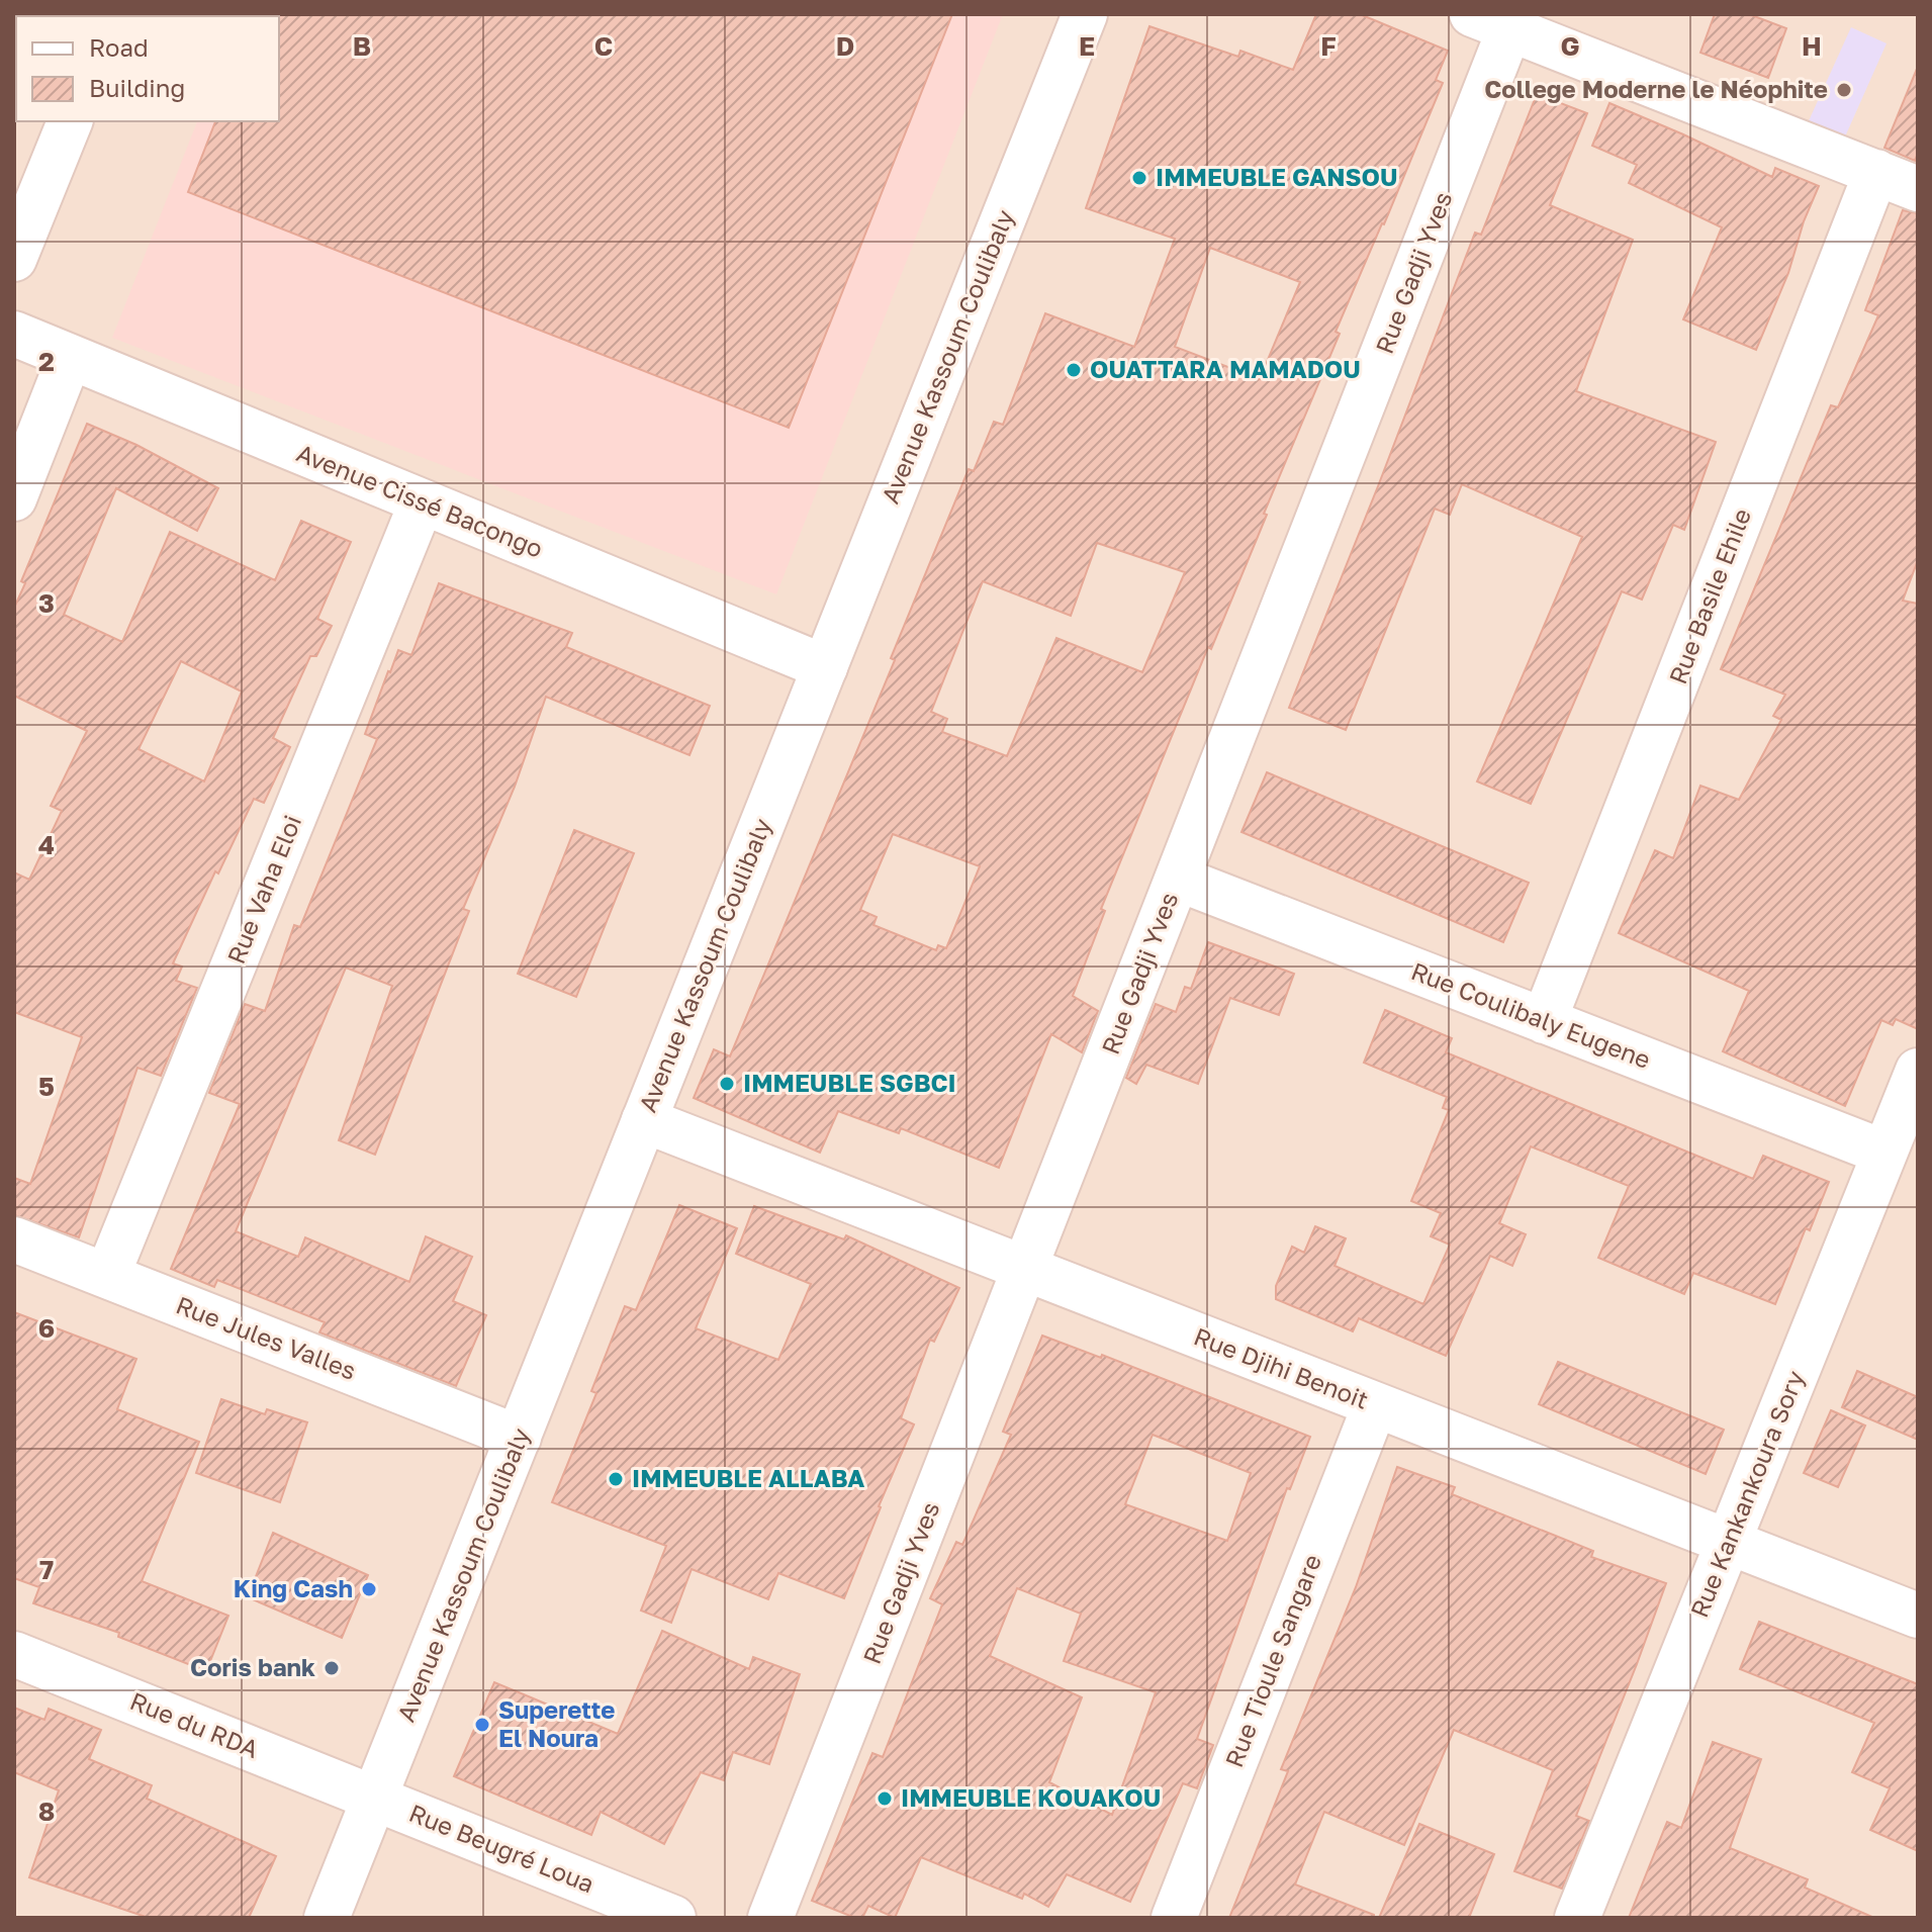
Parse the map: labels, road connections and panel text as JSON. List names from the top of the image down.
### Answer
{
  "streets": {
    "street": [
      "Rue Gadji Yves",
      "Avenue Kassoum Coulibaly",
      "Avenue Cissé Bacongo",
      "Rue Basile Ehile",
      "Rue Vaha Eloi",
      "Rue Coulibaly Eugene",
      "Rue Jules Valles",
      "Rue Djihi Benoit",
      "Rue Kankankoura Sory",
      "Rue Tioule Sangare",
      "Rue du RDA",
      "Rue Beugré Loua"
    ]
  },
  "crossings": [
    ["Rue Gadji Yves", "Rue Coulibaly Eugene"],
    ["Rue Gadji Yves", "Rue Djihi Benoit"],
    ["Avenue Kassoum Coulibaly", "Avenue Cissé Bacongo"],
    ["Avenue Kassoum Coulibaly", "Rue Jules Valles"],
    ["Avenue Kassoum Coulibaly", "Rue Djihi Benoit"],
    ["Avenue Kassoum Coulibaly", "Rue du RDA"],
    ["Avenue Kassoum Coulibaly", "Rue Beugré Loua"],
    ["Avenue Cissé Bacongo", "Rue Vaha Eloi"],
    ["Rue Basile Ehile", "Rue Coulibaly Eugene"],
    ["Rue Vaha Eloi", "Rue Jules Valles"],
    ["Rue Coulibaly Eugene", "Rue Kankankoura Sory"],
    ["Rue Djihi Benoit", "Rue Kankankoura Sory"],
    ["Rue Djihi Benoit", "Rue Tioule Sangare"],
    ["Rue du RDA", "Rue Beugré Loua"]
  ],
  "places": [
    "College Moderne le Néophite",
    "IMMEUBLE GANSOU",
    "OUATTARA MAMADOU",
    "IMMEUBLE SGBCI",
    "IMMEUBLE ALLABA",
    "King Cash",
    "Coris bank",
    "Superette El Noura",
    "IMMEUBLE KOUAKOU"
  ],
  "legend": ["Road", "Building"],
  "grid": {
    "columns": [
      "B",
      "C",
      "D",
      "E",
      "F",
      "G",
      "H"
    ],
    "rows": [
      "2",
      "3",
      "4",
      "5",
      "6",
      "7",
      "8"
    ]
  }
}
